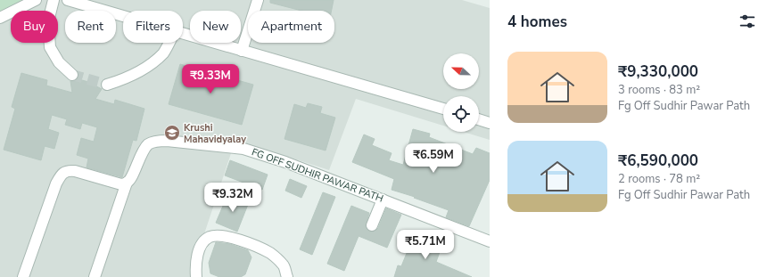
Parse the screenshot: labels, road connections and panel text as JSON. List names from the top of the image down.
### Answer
{
  "streets": {
    "street": ["FG OFF SUDHIR PAWAR PATH"]
  },
  "places": {
    "school or university": ["Krushi Mahavidyalay"]
  },
  "north": "left",
  "page": {
    "heading": "4 homes",
    "chip": [
      "Buy",
      "Rent",
      "Filters",
      "New",
      "Apartment"
    ],
    "list": [
      {
        "name": "₹9,330,000",
        "note": "3 rooms · 83 m² · Fg Off Sudhir Pawar Path"
      },
      {
        "name": "₹6,590,000",
        "note": "2 rooms · 78 m² · Fg Off Sudhir Pawar Path"
      }
    ],
    "price": [
      "₹9.33M",
      "₹6.59M",
      "₹9.32M",
      "₹5.71M"
    ]
  }
}
